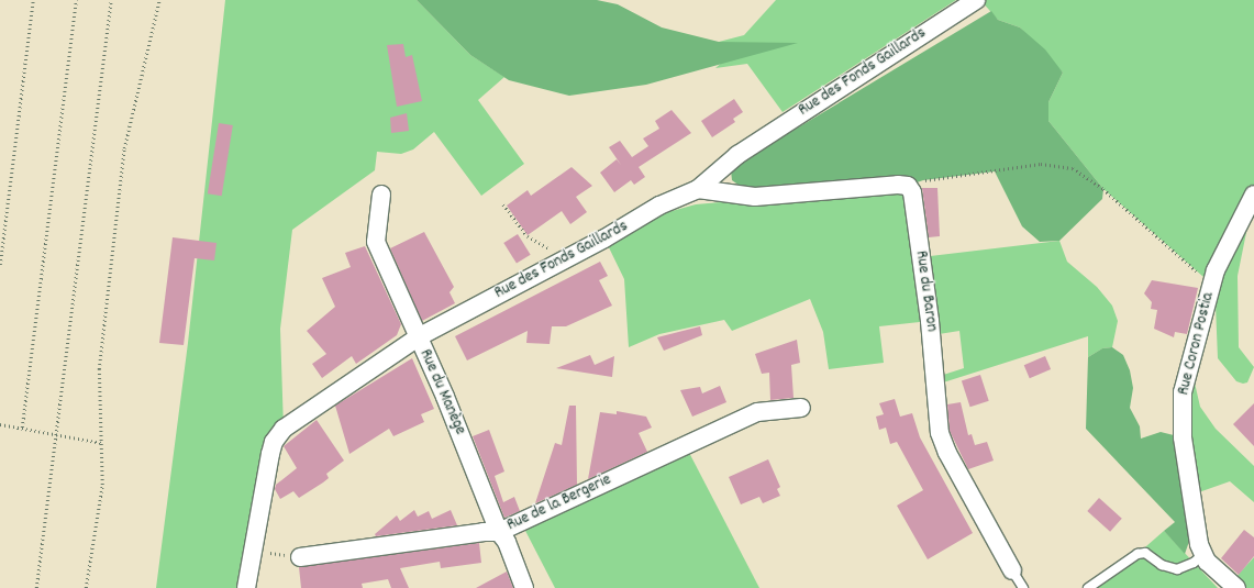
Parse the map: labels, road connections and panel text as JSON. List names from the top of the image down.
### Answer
{
  "streets": {
    "street": [
      "Rue des Fonds Gaillards",
      "Rue du Baron",
      "Rue Coron Postia",
      "Rue du Manège",
      "Rue de la Bergerie"
    ]
  },
  "crossings": [
    ["Rue des Fonds Gaillards", "Rue du Manège"],
    ["Rue du Manège", "Rue de la Bergerie"]
  ]
}
